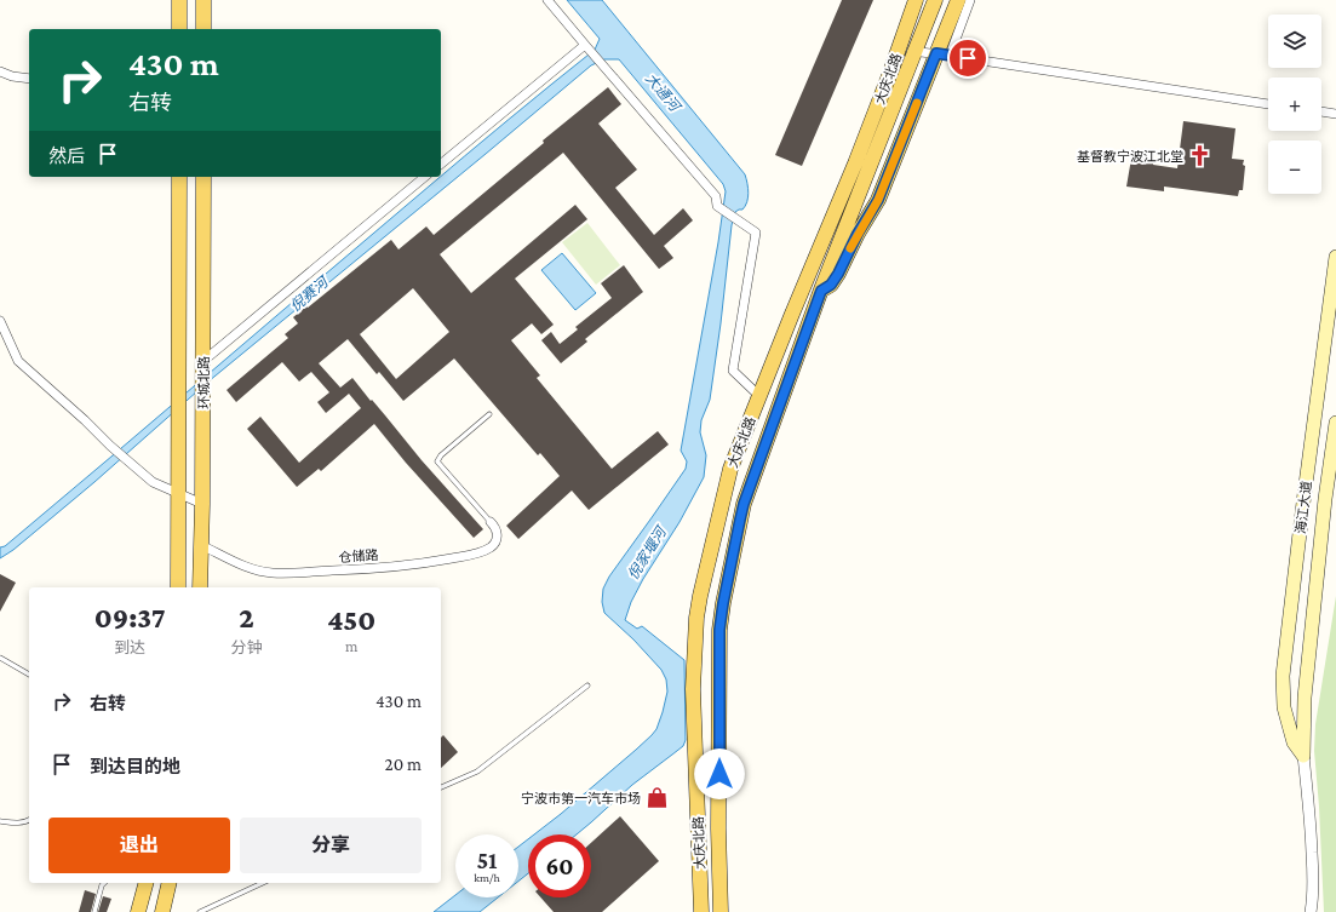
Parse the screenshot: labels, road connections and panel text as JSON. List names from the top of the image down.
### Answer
{
  "streets": {
    "main road": ["大庆北路", "环城北路", "海江大道"],
    "street": ["仓储路"]
  },
  "crossings": [
    ["环城北路", "仓储路"]
  ],
  "water": ["大通河", "倪赛河", "倪家堰河"],
  "places": {
    "church": ["基督教宁波江北堂"],
    "shop": ["宁波市第一汽车市场"]
  },
  "page": {
    "map_buttons": ["+", "−"],
    "turn": ["430 m", "右转"],
    "then": "然后",
    "eta": [
      "09:37",
      "到达",
      "2",
      "分钟",
      "450",
      "m"
    ],
    "list": [
      {
        "name": "右转",
        "value": "430 m"
      },
      {
        "name": "到达目的地",
        "value": "20 m"
      }
    ],
    "buttons": ["退出", "分享"],
    "speed": "51 km/h",
    "limit": "60"
  }
}
